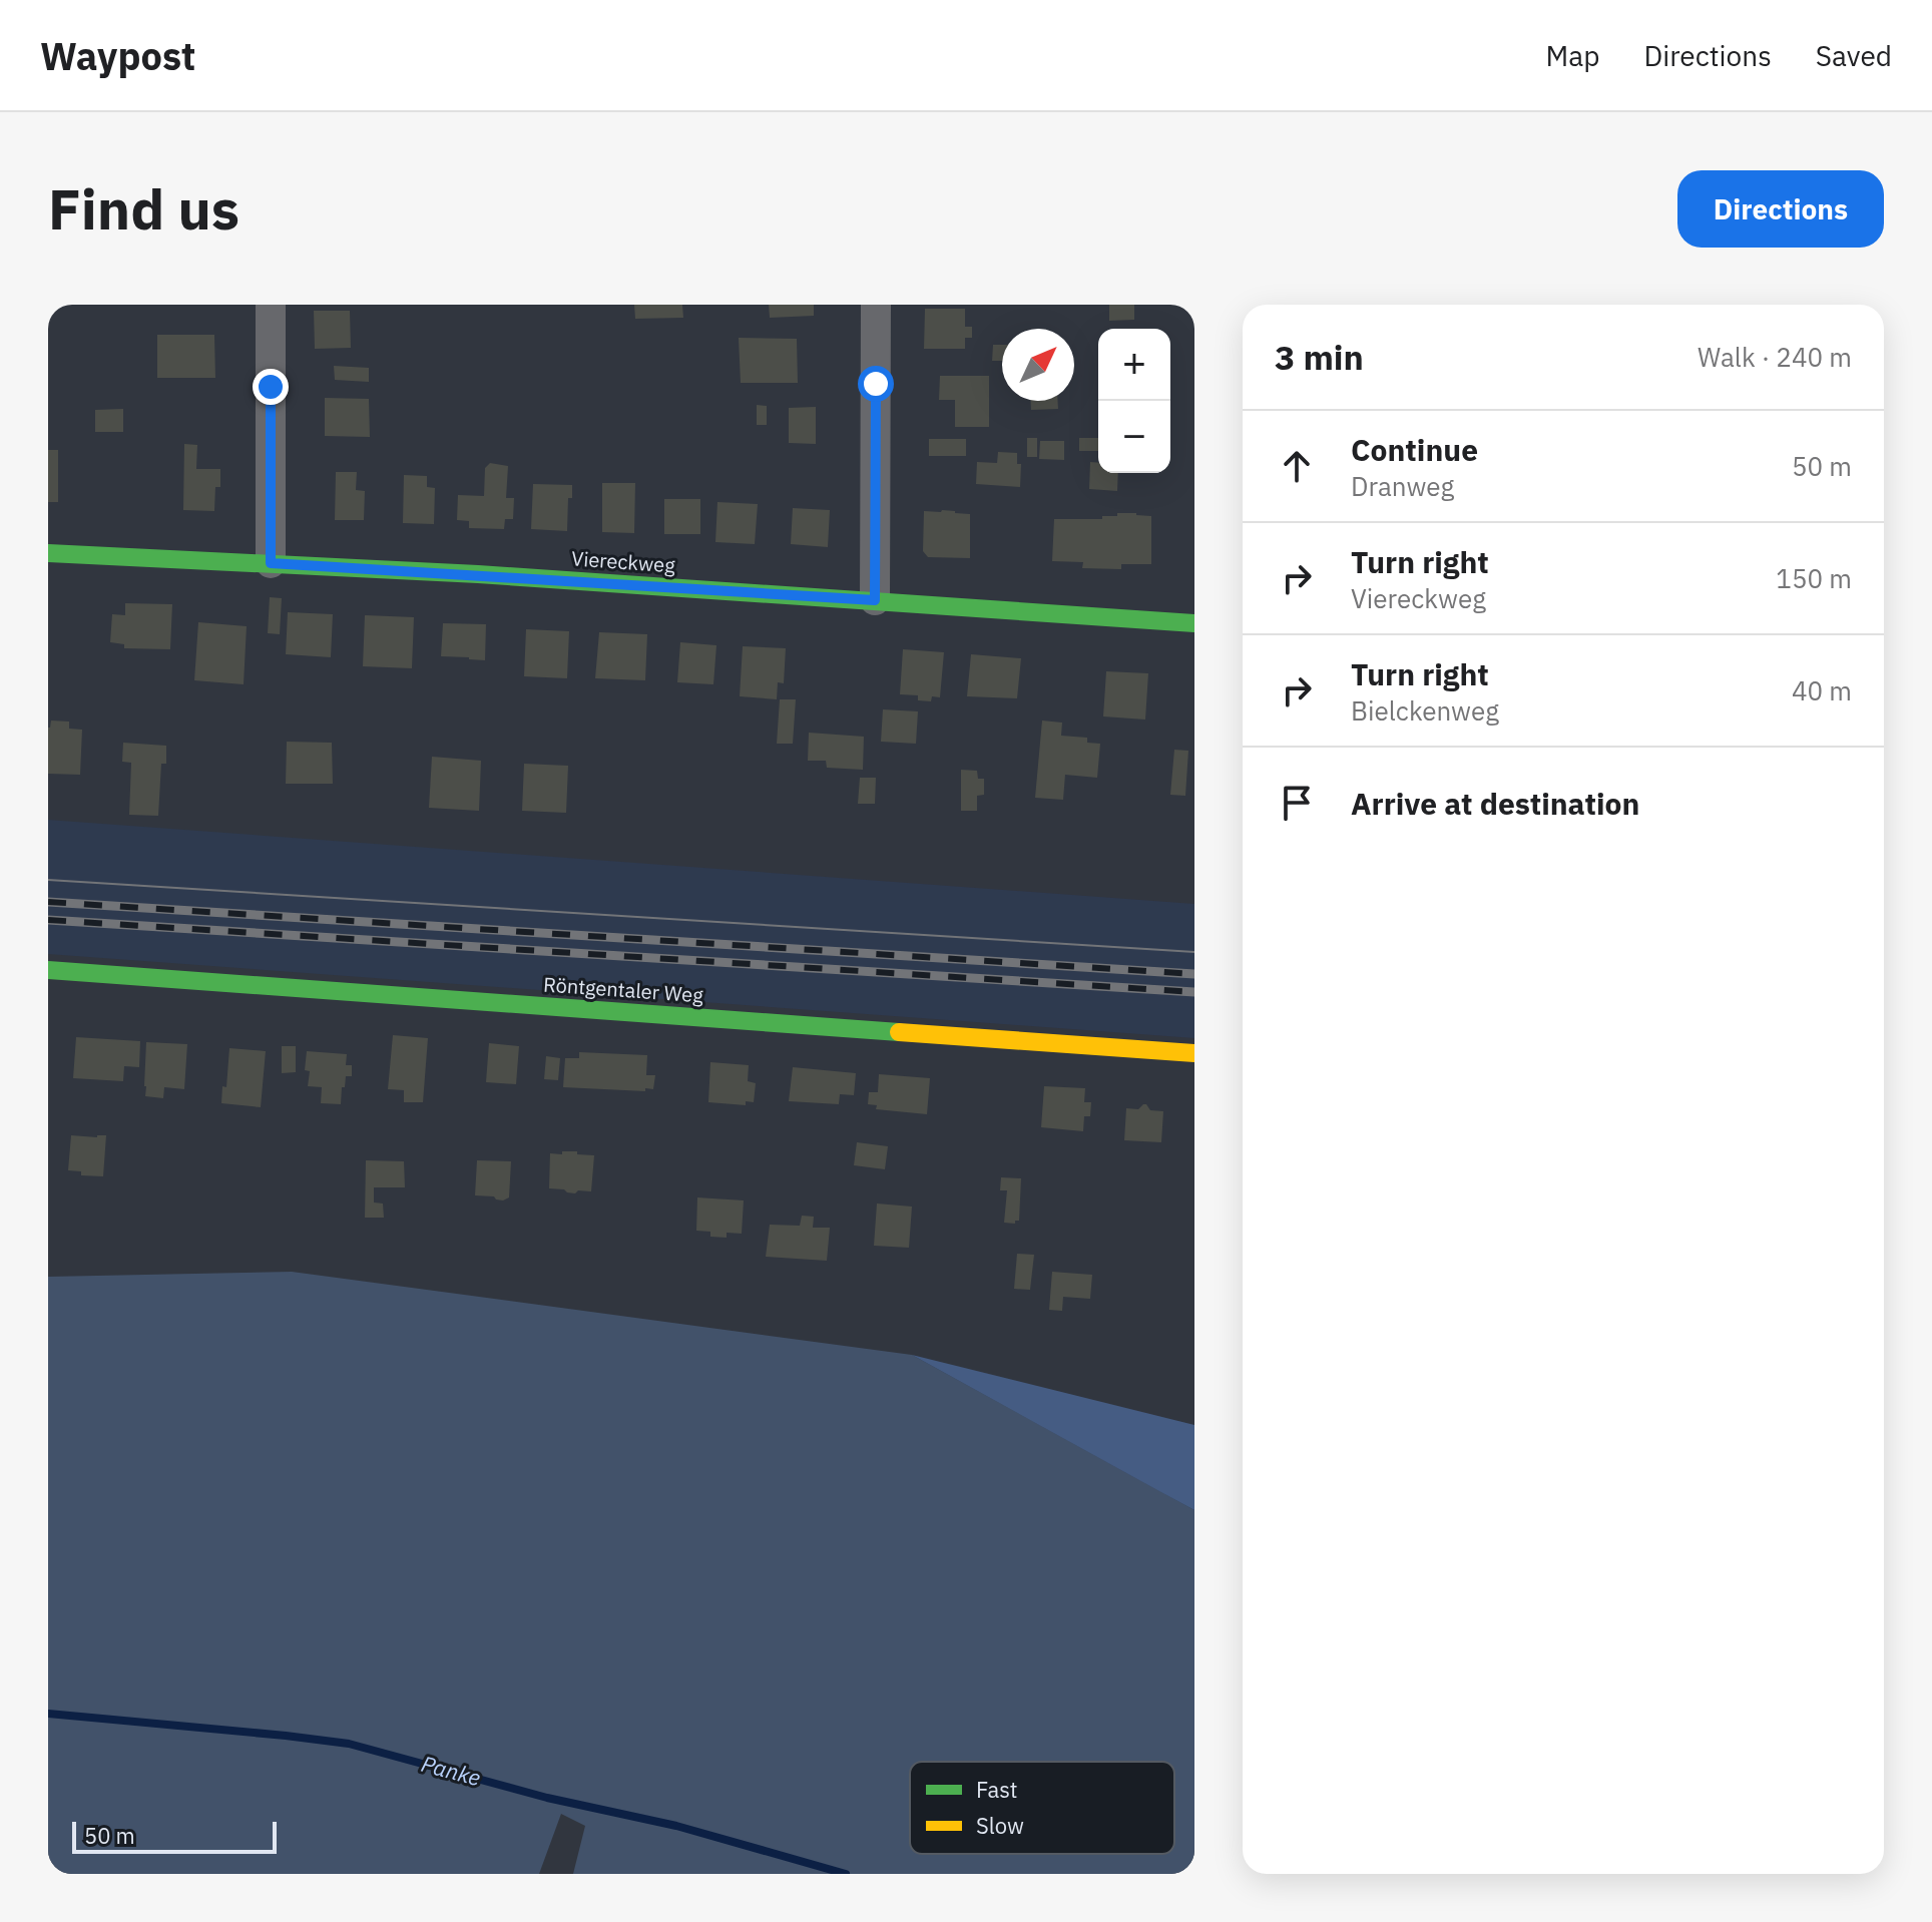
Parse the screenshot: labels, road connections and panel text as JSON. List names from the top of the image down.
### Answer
{
  "streets": {
    "street": ["Viereckweg", "Röntgentaler Weg"]
  },
  "water": ["Panke"],
  "legend": ["Fast", "Slow"],
  "scale_bar": "50 m",
  "north": "top right",
  "page": {
    "header": "Waypost",
    "nav": ["Map", "Directions", "Saved"],
    "buttons": "Directions",
    "title": "Find us",
    "heading": ["3 min", "Walk · 240 m"],
    "map_buttons": ["+", "−"],
    "list": [
      ["Continue", "Dranweg", "50 m"],
      ["Turn right", "Viereckweg", "150 m"],
      ["Turn right", "Bielckenweg", "40 m"],
      "Arrive at destination"
    ],
    "scale": "50 m"
  }
}
